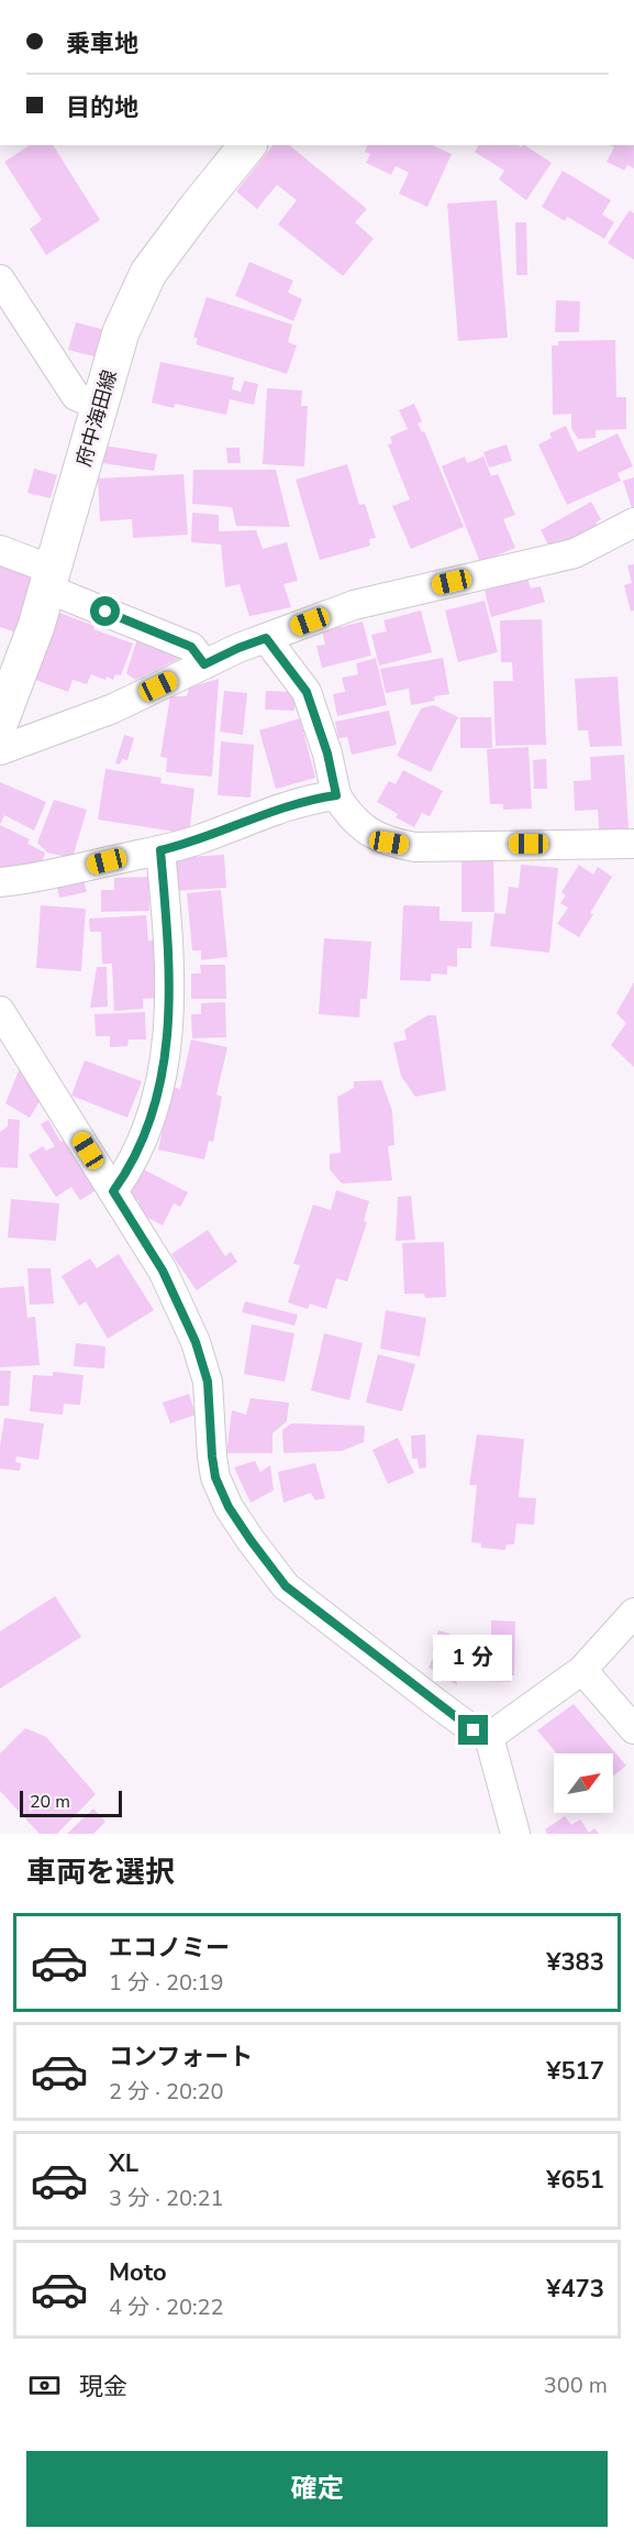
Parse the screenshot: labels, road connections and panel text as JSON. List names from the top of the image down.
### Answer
{
  "streets": {
    "main road": ["府中海田線"]
  },
  "scale_bar": "20 m",
  "north": "top right",
  "page": {
    "banner": ["乗車地", "目的地"],
    "bubble": "1 分",
    "scale": "20 m",
    "heading": "車両を選択",
    "list": [
      {
        "name": "エコノミー",
        "note": "1 分 · 20:19",
        "value": "¥383"
      },
      {
        "name": "コンフォート",
        "note": "2 分 · 20:20",
        "value": "¥517"
      },
      {
        "name": "XL",
        "note": "3 分 · 20:21",
        "value": "¥651"
      },
      {
        "name": "Moto",
        "note": "4 分 · 20:22",
        "value": "¥473"
      }
    ],
    "pay": ["現金", "300 m"],
    "buttons": "確定"
  }
}
